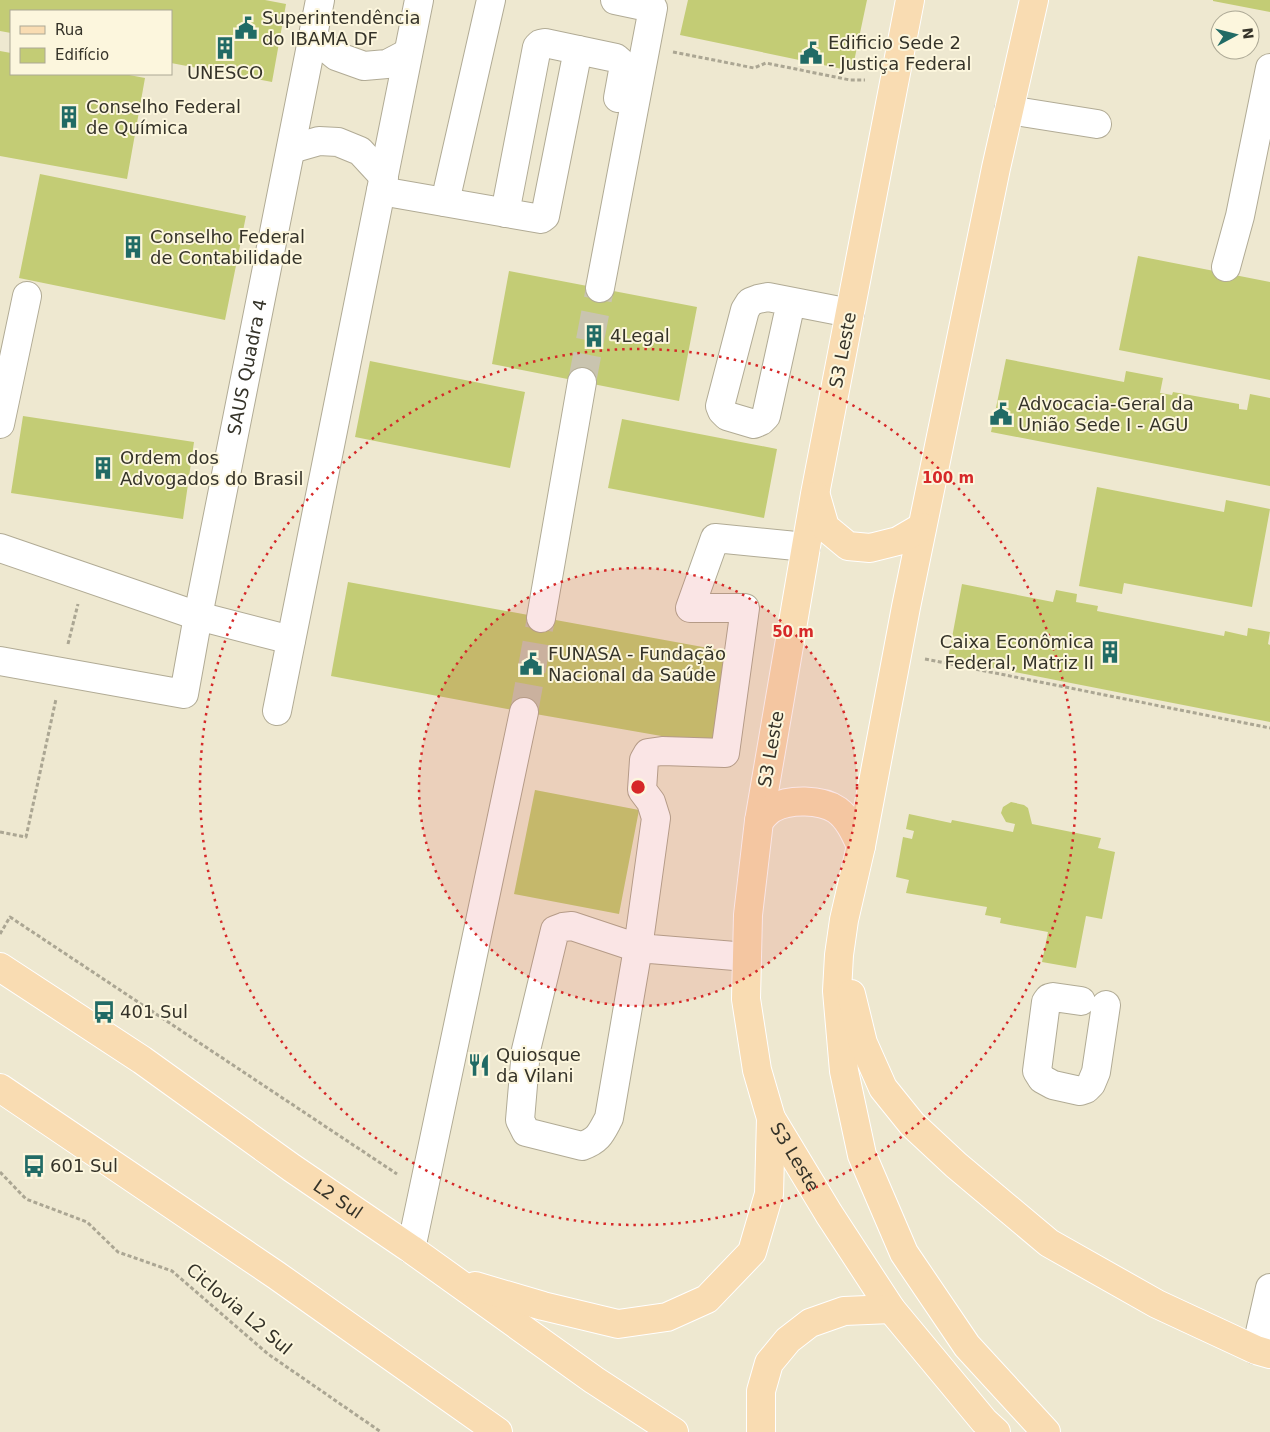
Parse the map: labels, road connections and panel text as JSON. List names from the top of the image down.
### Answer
{
  "streets": {
    "main road": ["S3 Leste", "L2 Sul"],
    "lane": ["SAUS Quadra 4"],
    "path": ["Ciclovia L2 Sul"]
  },
  "places": {
    "public building": [
      "Superintendência do IBAMA DF",
      "Edificio Sede 2 - Justiça Federal",
      "Advocacia-Geral da União Sede I - AGU",
      "FUNASA - Fundação Nacional da Saúde"
    ],
    "building": [
      "UNESCO",
      "Conselho Federal de Química",
      "Conselho Federal de Contabilidade",
      "4Legal",
      "Ordem dos Advogados do Brasil",
      "Caixa Econômica Federal, Matriz II"
    ],
    "bus stop": ["401 Sul", "601 Sul"],
    "restaurant": ["Quiosque da Vilani"]
  },
  "legend": ["Rua", "Edifício"],
  "north": "right",
  "rings": ["100 m", "50 m"]
}
